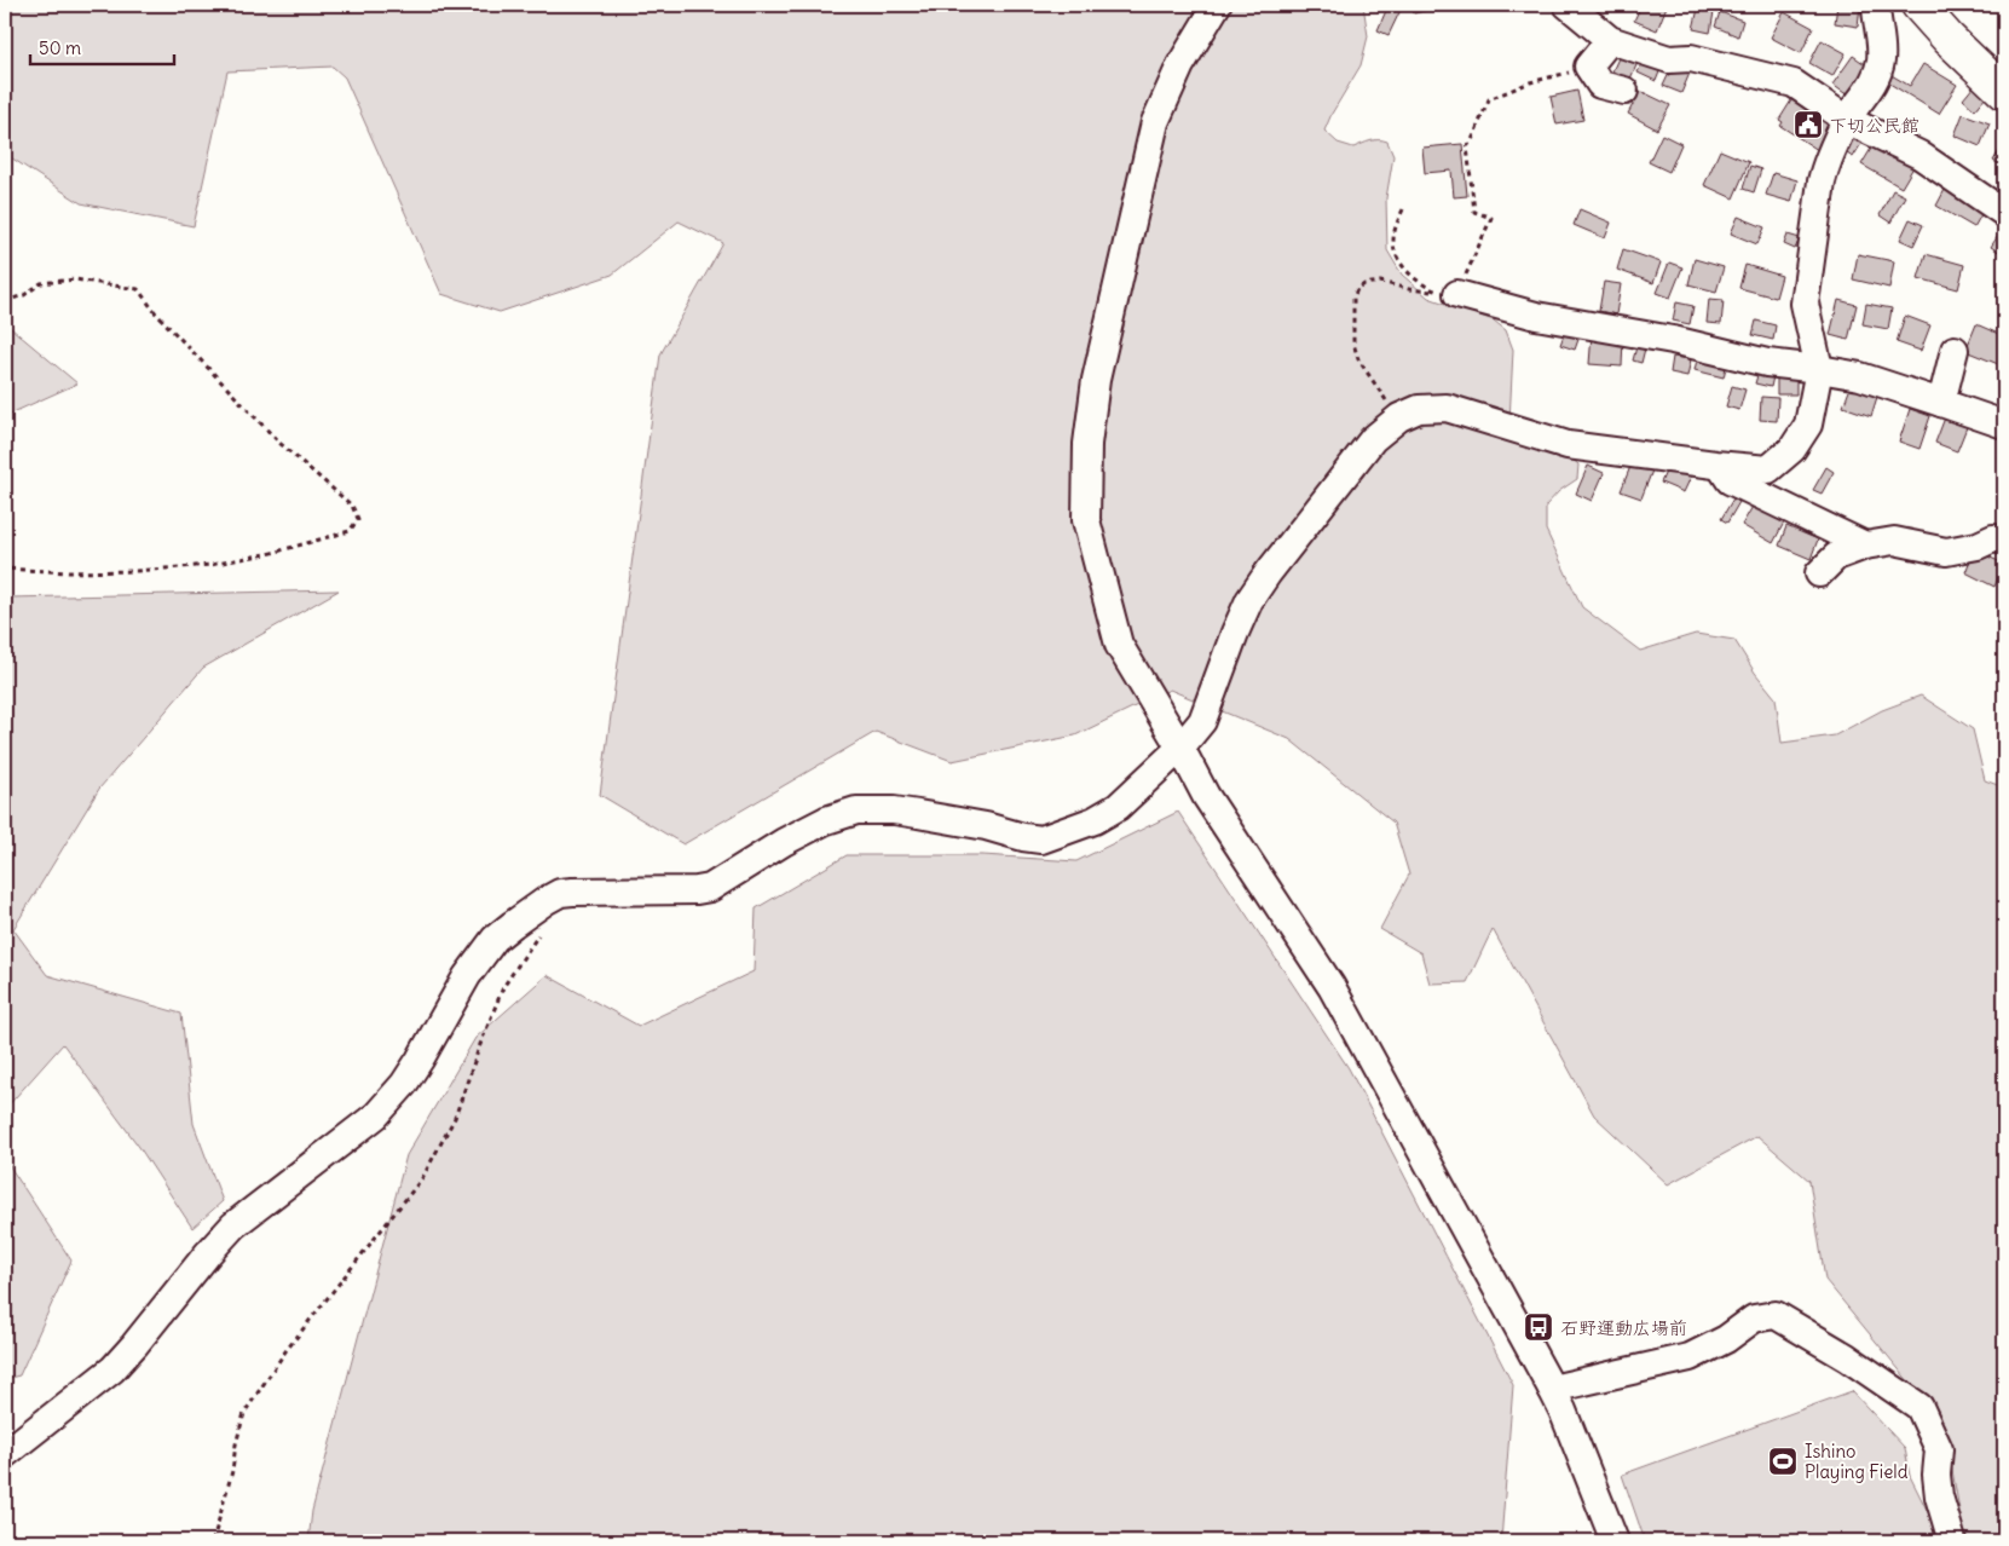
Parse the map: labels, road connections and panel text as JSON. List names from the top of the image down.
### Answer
{
  "places": {
    "public building": ["下切公民館"],
    "bus stop": ["石野運動広場前"],
    "sports": ["Ishino Playing Field"]
  },
  "scale_bar": "50 m"
}
